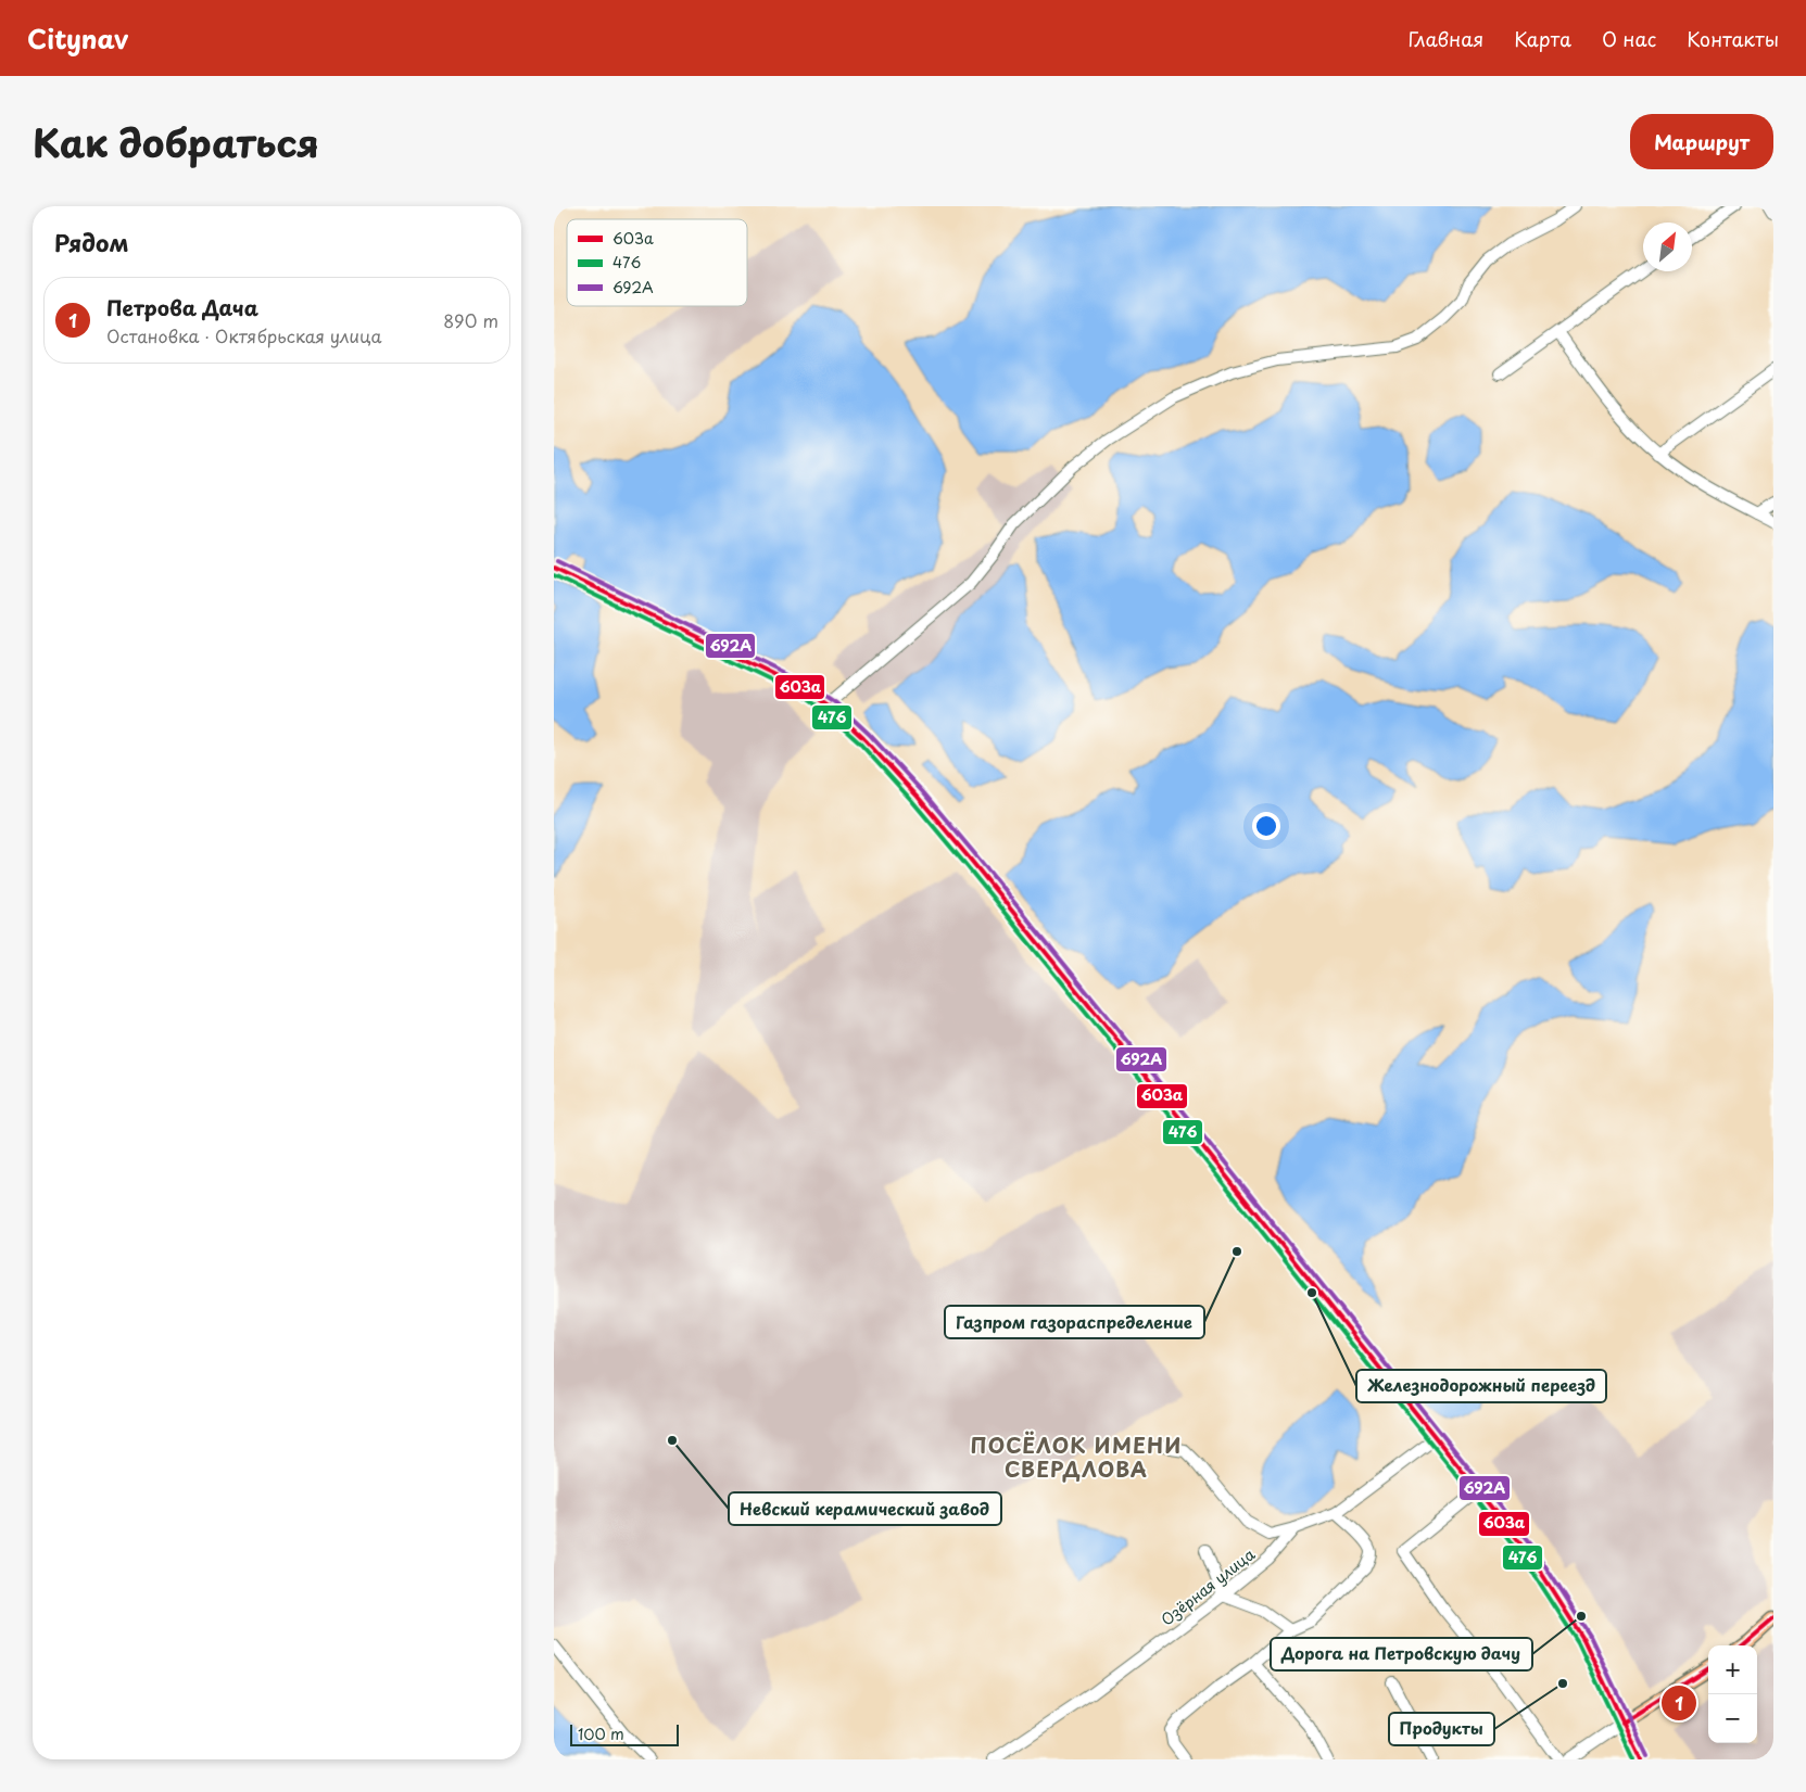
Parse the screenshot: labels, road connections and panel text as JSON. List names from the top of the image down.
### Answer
{
  "streets": {
    "street": ["Озёрная улица"]
  },
  "districts": ["ПОСЁЛОК ИМЕНИ СВЕРДЛОВА"],
  "places": [
    "Газпром газораспределение",
    "Железнодорожный переезд",
    "Невский керамический завод",
    "Дорога на Петровскую дачу",
    "Продукты"
  ],
  "lines": ["transit line 692А", "transit line 603а", "transit line 476"],
  "legend": ["603а", "476", "692А"],
  "scale_bar": "100 m",
  "north": "top right",
  "page": {
    "header": "Citynav",
    "nav": [
      "Главная",
      "Карта",
      "О нас",
      "Контакты"
    ],
    "title": "Как добраться",
    "buttons": "Маршрут",
    "heading": "Рядом",
    "list": [
      {
        "mark": "1",
        "name": "Петрова Дача",
        "note": "Остановка · Октябрьская улица",
        "value": "890 m"
      }
    ],
    "map_buttons": ["+", "−"],
    "pins": "1",
    "scale": "100 m"
  }
}
